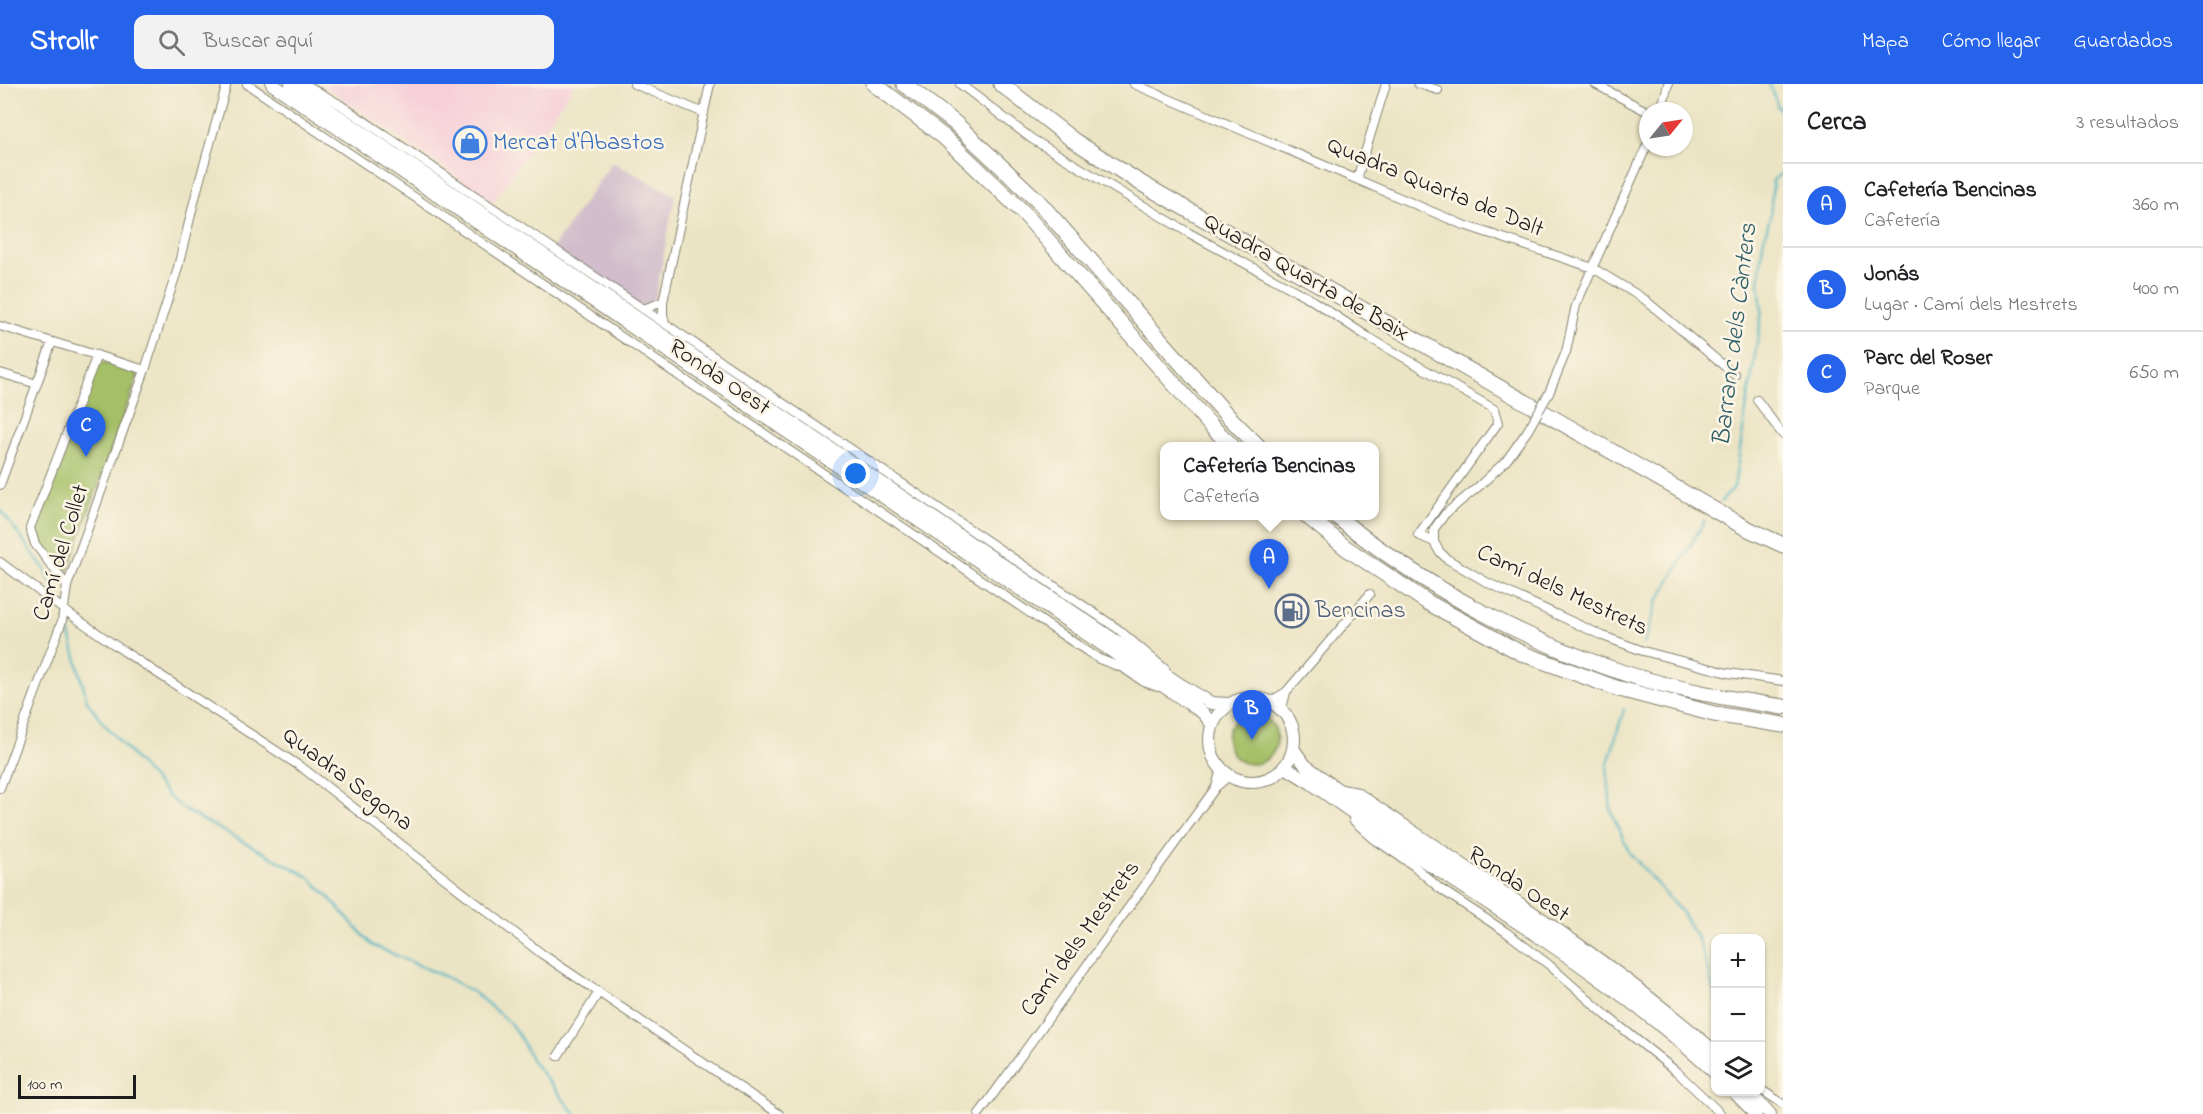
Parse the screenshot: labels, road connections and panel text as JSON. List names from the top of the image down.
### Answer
{
  "streets": {
    "main road": ["Ronda Oest"],
    "street": [
      "Quadra Quarta de Dalt",
      "Quadra Quarta de Baix",
      "Camí del Collet",
      "Camí dels Mestrets",
      "Quadra Segona"
    ]
  },
  "crossings": [
    ["Quadra Quarta de Baix", "Camí dels Mestrets"],
    ["Ronda Oest", "Camí dels Mestrets"],
    ["Camí del Collet", "Quadra Segona"]
  ],
  "water": ["Barranc dels Cànters"],
  "places": {
    "shop": ["Mercat d'Abastos"],
    "fuel station": ["Bencinas"]
  },
  "scale_bar": "100 m",
  "north": "top right",
  "page": {
    "header": "Strollr",
    "search": "Buscar aquí",
    "nav": ["Mapa", "Cómo llegar", "Guardados"],
    "heading": ["Cerca", "3 resultados"],
    "list": [
      {
        "mark": "A",
        "name": "Cafetería Bencinas",
        "note": "Cafetería",
        "value": "360 m"
      },
      {
        "mark": "B",
        "name": "Jonás",
        "note": "Lugar · Camí dels Mestrets",
        "value": "400 m"
      },
      {
        "mark": "C",
        "name": "Parc del Roser",
        "note": "Parque",
        "value": "650 m"
      }
    ],
    "pins": ["C", "A", "B"],
    "popup": ["Cafetería Bencinas", "Cafetería"],
    "map_buttons": ["+", "−"],
    "scale": "100 m"
  }
}
